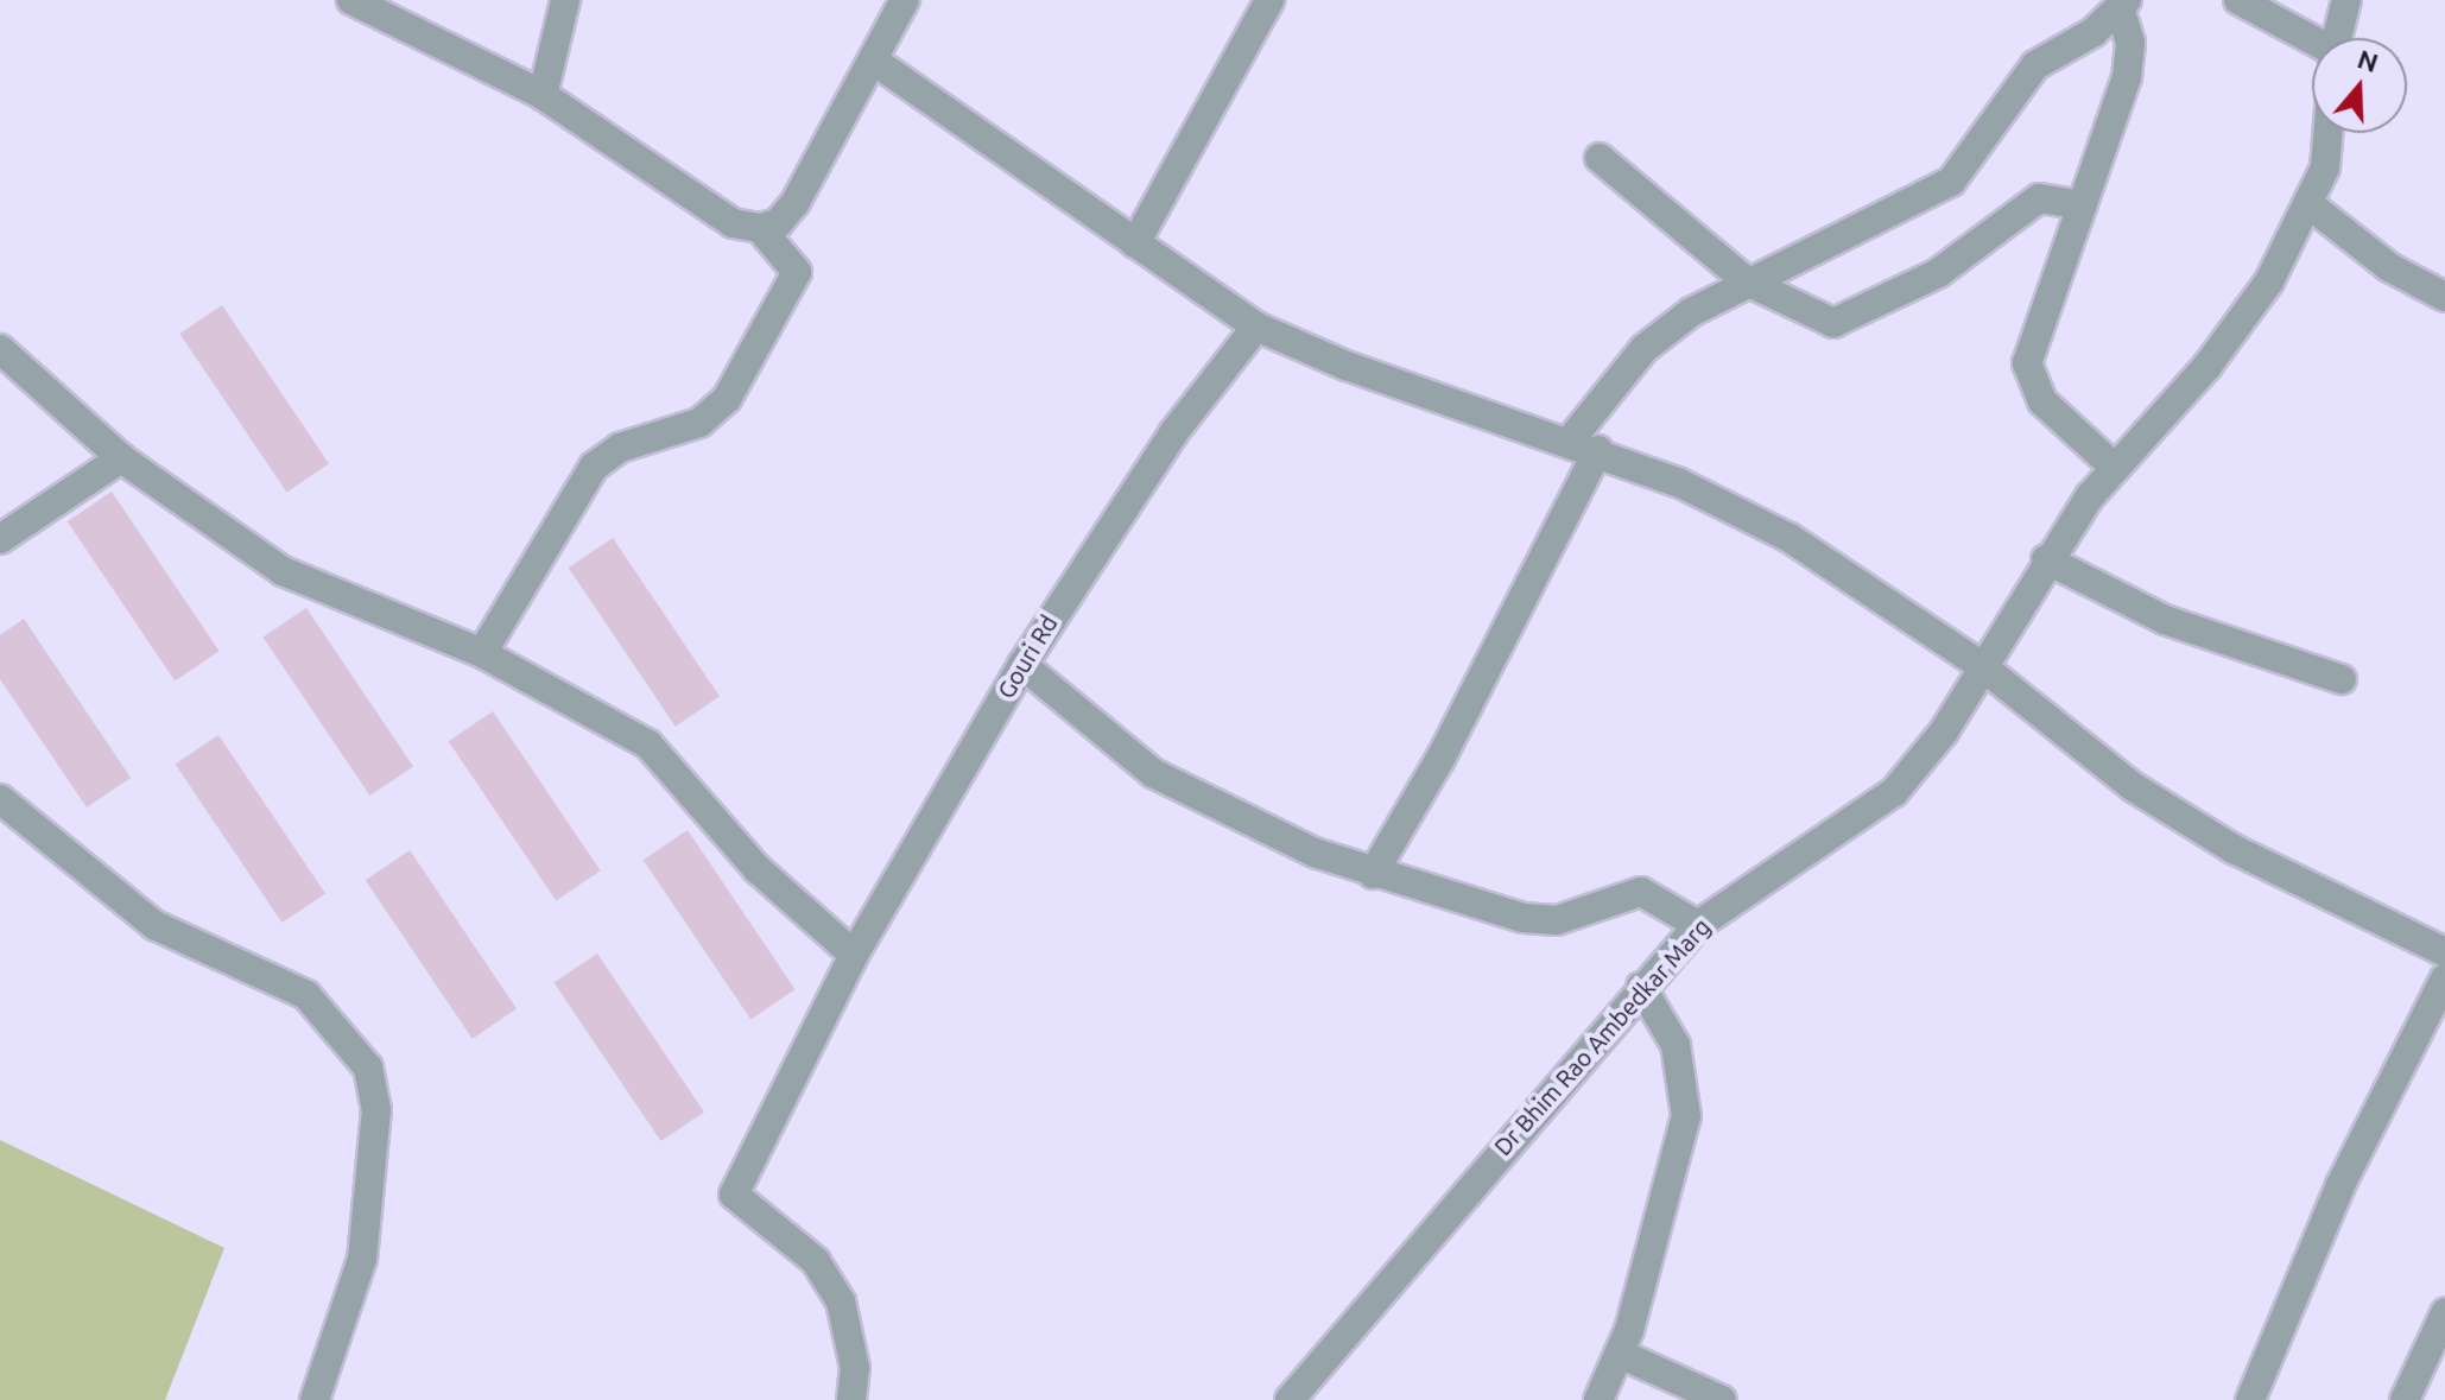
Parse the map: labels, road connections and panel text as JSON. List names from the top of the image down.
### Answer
{
  "streets": {
    "street": ["Gouri Rd", "Dr Bhim Rao Ambedkar Marg"]
  },
  "north": "top"
}
